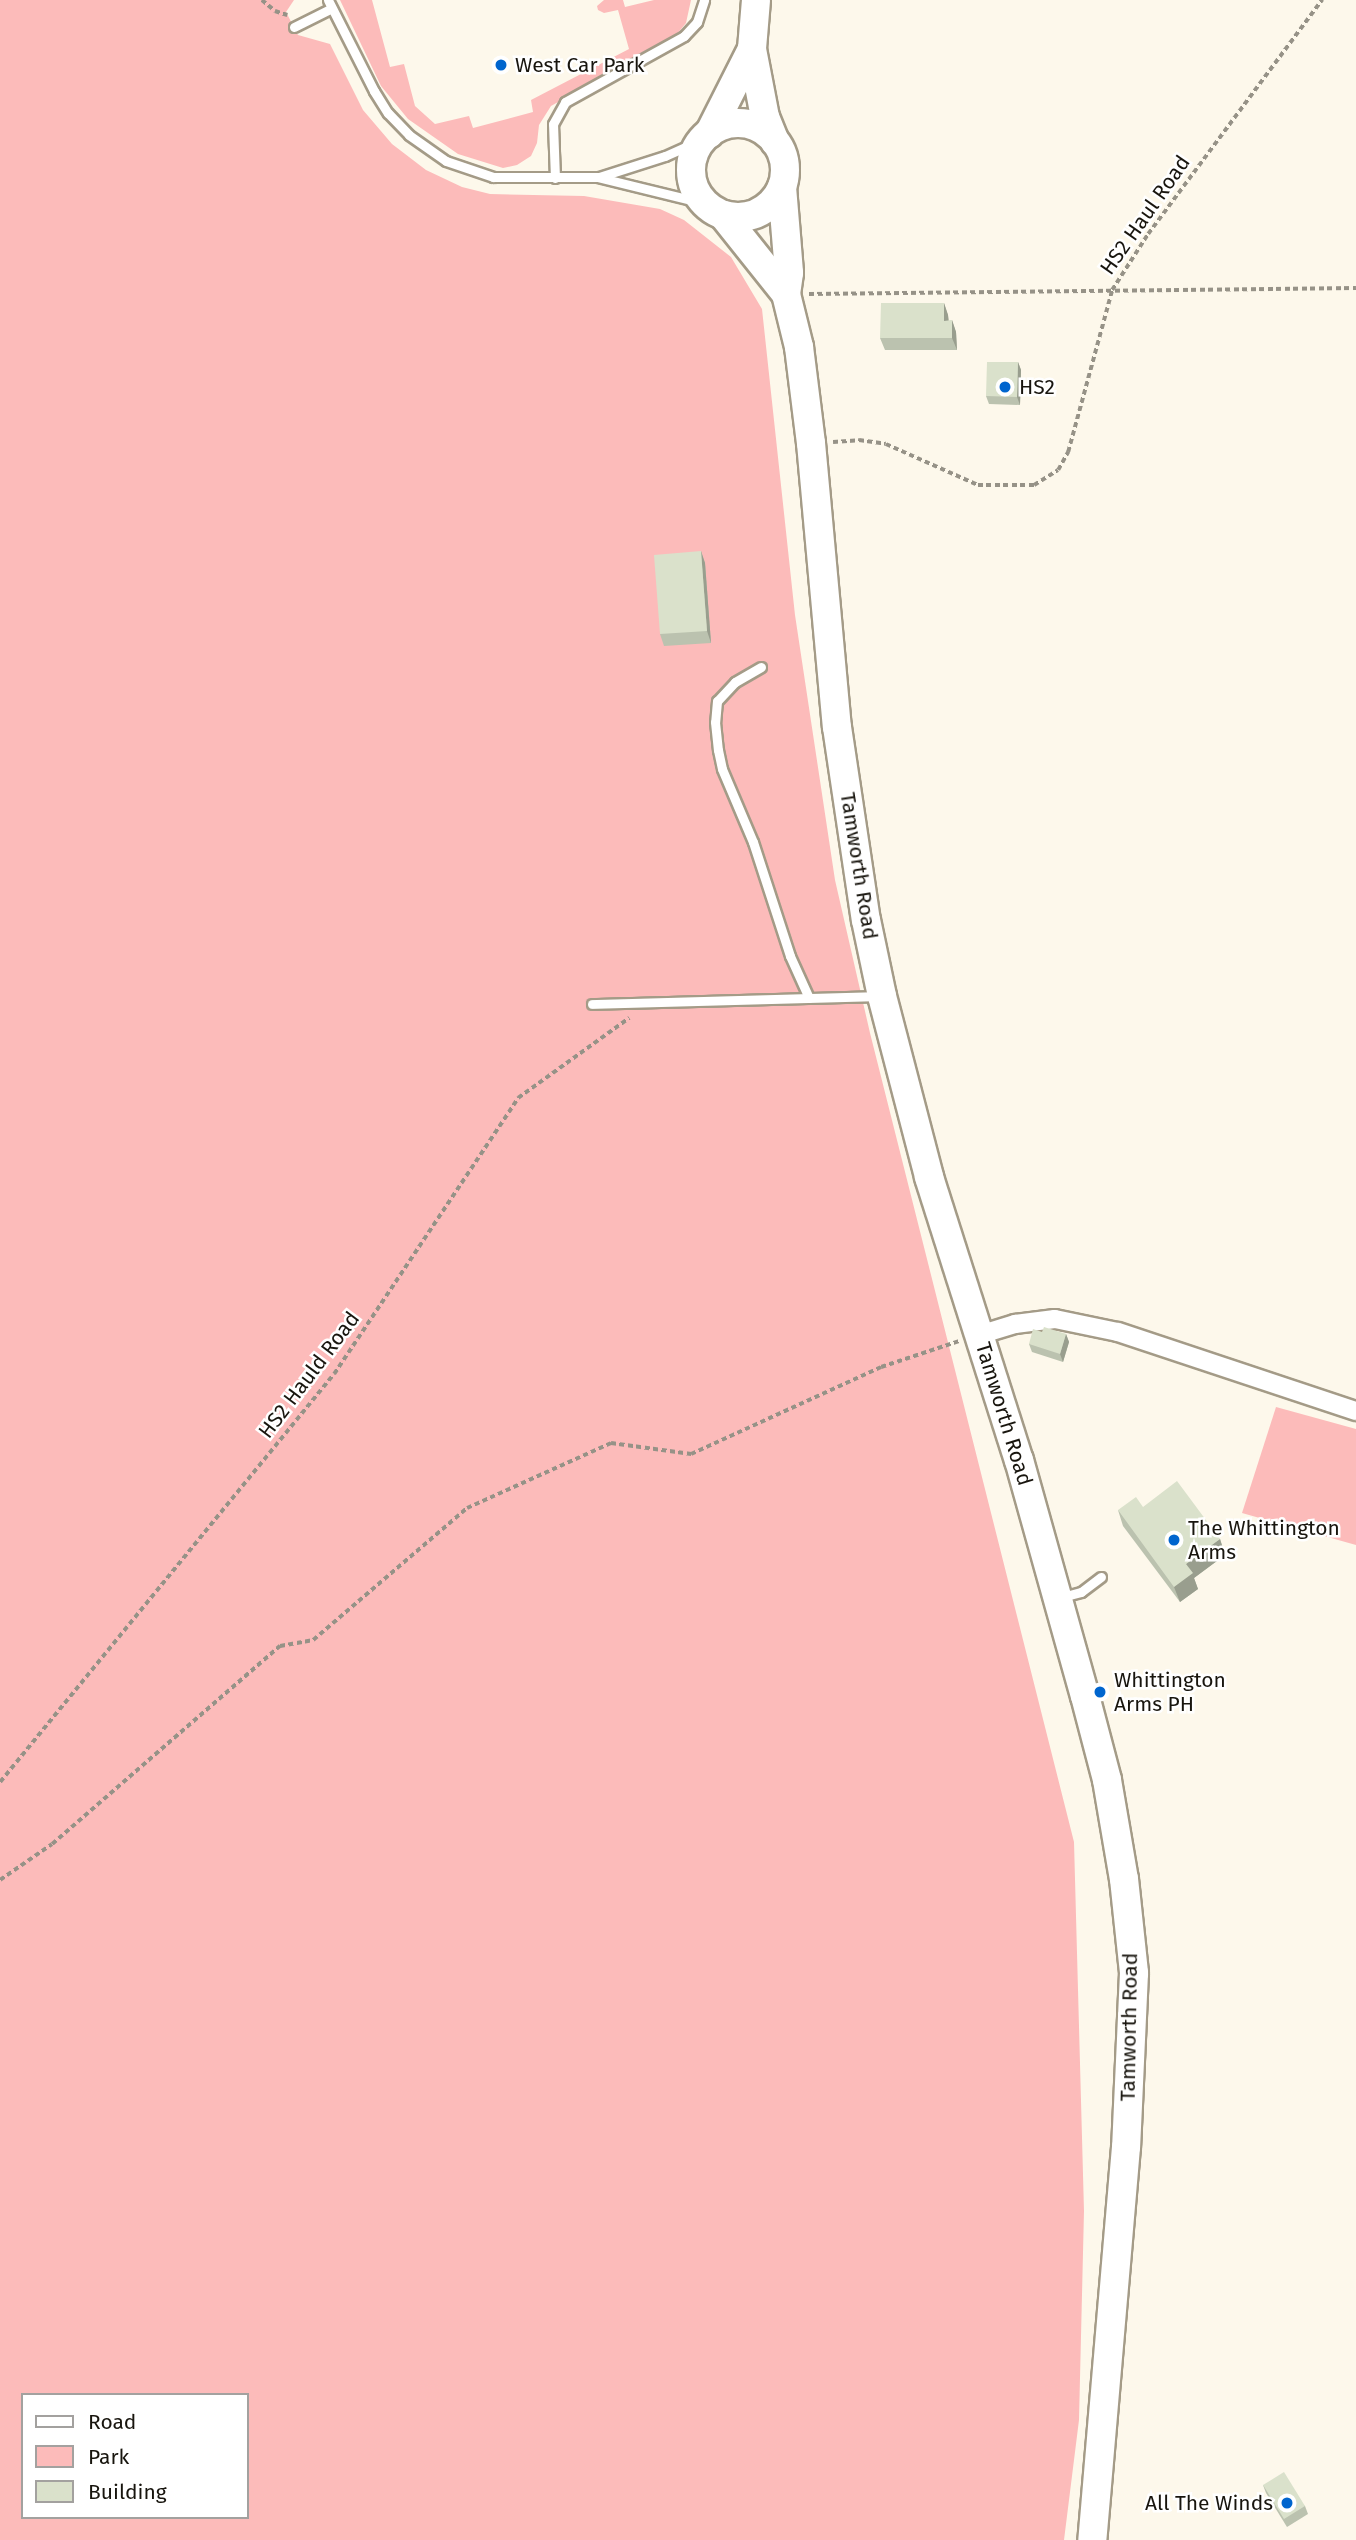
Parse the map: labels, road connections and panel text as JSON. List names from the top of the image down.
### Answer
{
  "streets": {
    "main road": ["Tamworth Road"],
    "path": ["HS2 Haul Road", "HS2 Hauld Road"]
  },
  "crossings": [
    ["HS2 Haul Road", "Tamworth Road"]
  ],
  "places": [
    "West Car Park",
    "HS2",
    "The Whittington Arms",
    "Whittington Arms PH",
    "All The Winds"
  ],
  "legend": ["Road", "Park", "Building"]
}
